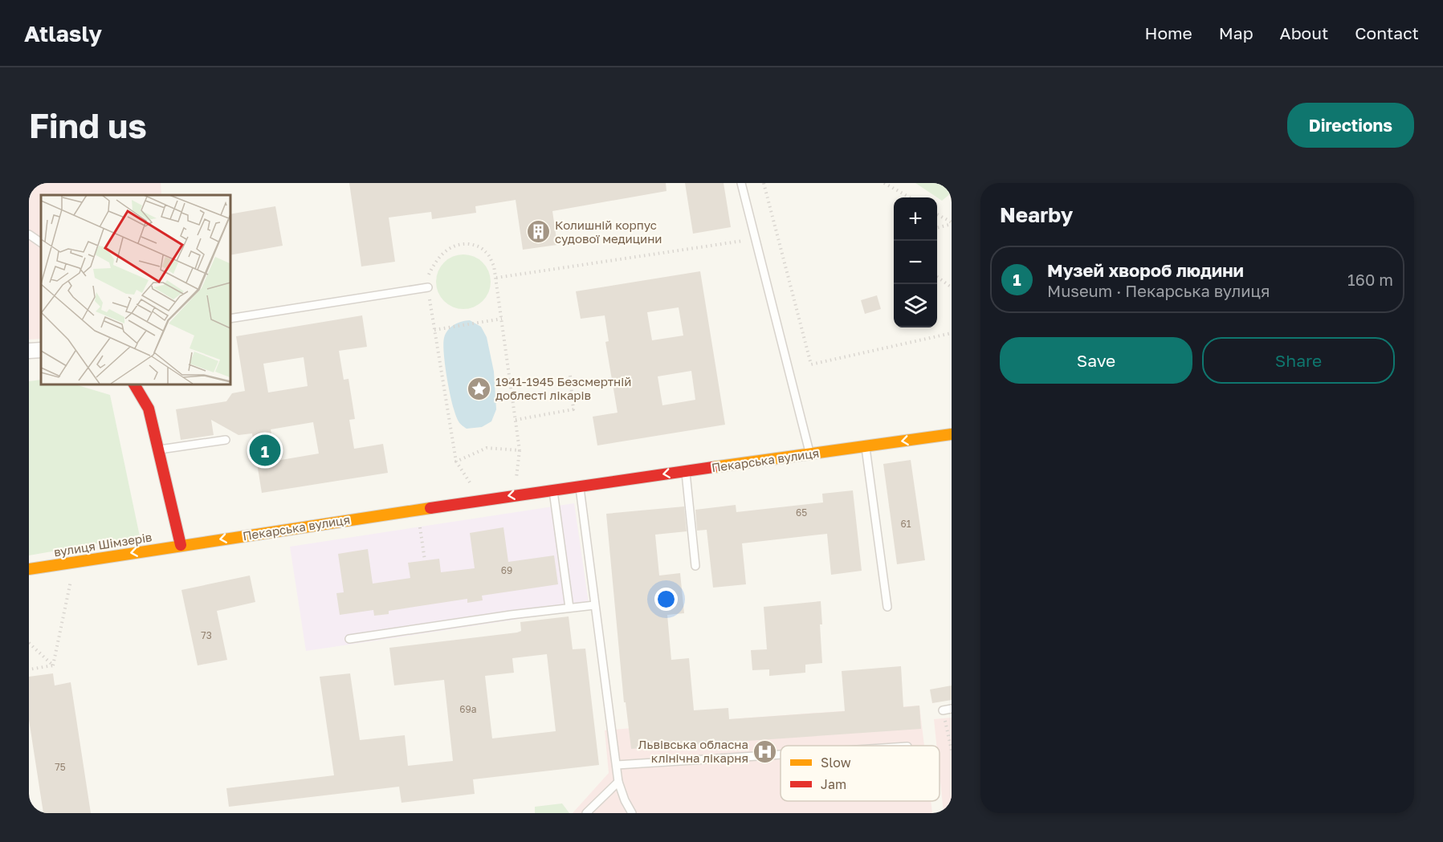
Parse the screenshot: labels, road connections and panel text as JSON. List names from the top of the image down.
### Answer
{
  "streets": {
    "street": ["Пекарська вулиця", "вулиця Шімзерів"]
  },
  "crossings": [
    ["Пекарська вулиця", "вулиця Шімзерів"]
  ],
  "one_way": ["Пекарська вулиця", "вулиця Шімзерів"],
  "places": {
    "building": ["Колишній корпус судової медицини"],
    "place": ["1941-1945 Безсмертній доблесті лікарів"],
    "hospital": ["Львівська обласна клінічна лікарня"]
  },
  "house_numbers": [
    "65",
    "61",
    "69",
    "73",
    "69а",
    "75"
  ],
  "legend": ["Slow", "Jam"],
  "page": {
    "header": "Atlasly",
    "nav": [
      "Home",
      "Map",
      "About",
      "Contact"
    ],
    "buttons": [
      "Directions",
      ["Save", "Share"]
    ],
    "title": "Find us",
    "heading": "Nearby",
    "map_buttons": ["+", "−"],
    "list": [
      {
        "mark": "1",
        "name": "Музей хвороб людини",
        "note": "Museum · Пекарська вулиця",
        "value": "160 m"
      }
    ],
    "pins": "1"
  }
}
